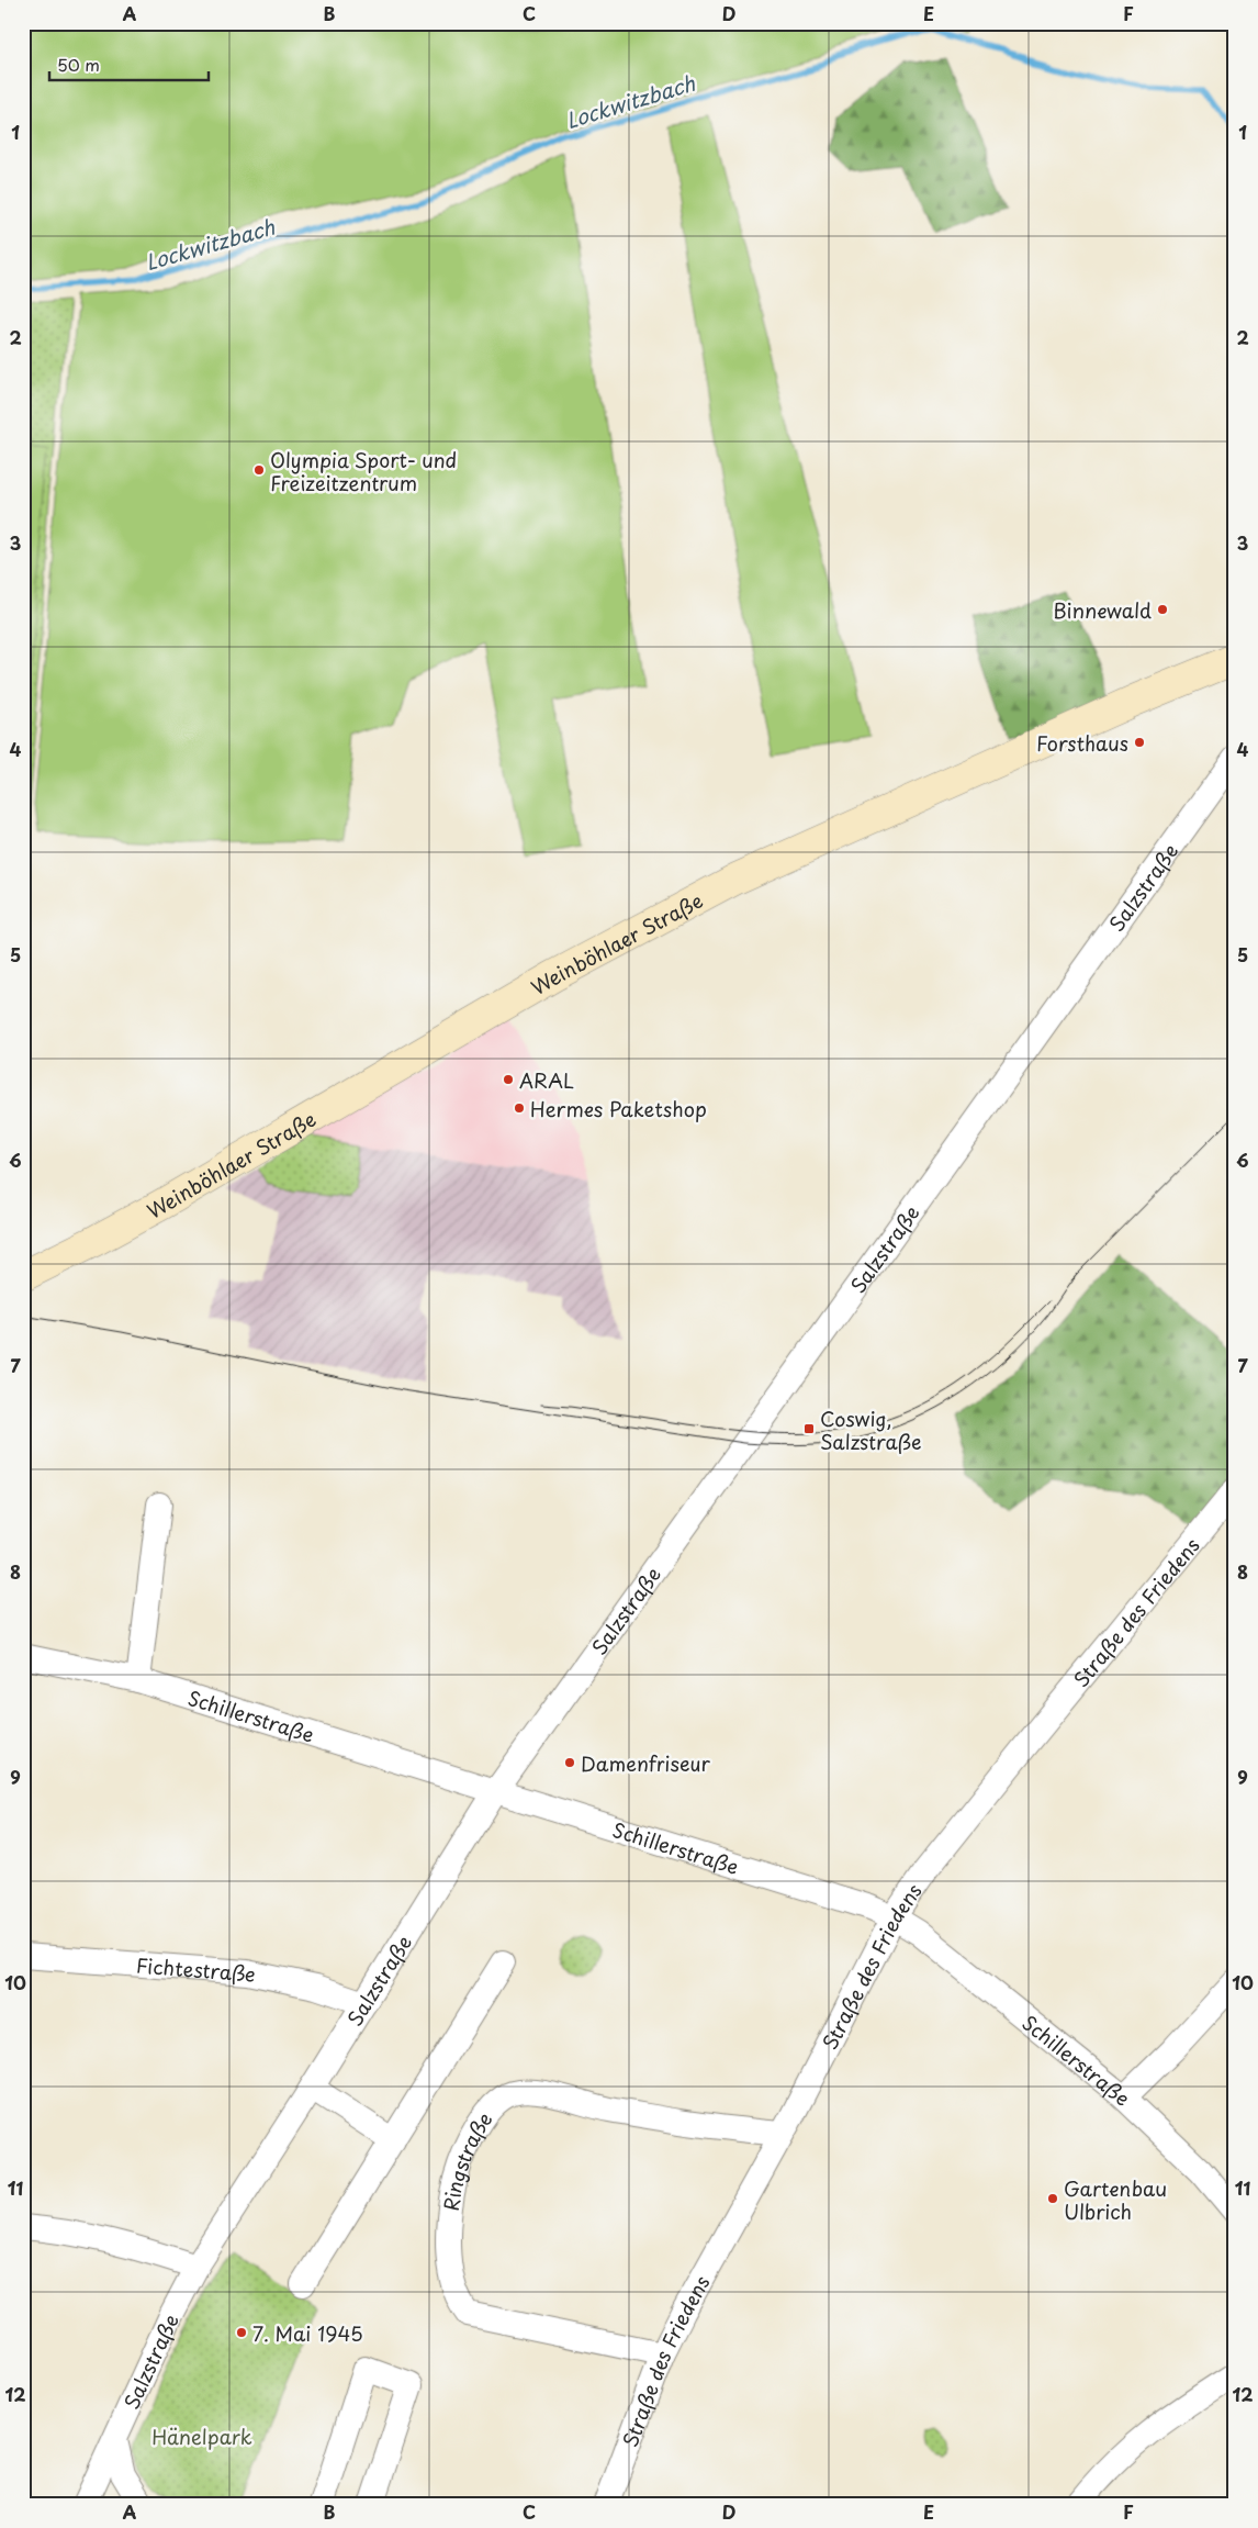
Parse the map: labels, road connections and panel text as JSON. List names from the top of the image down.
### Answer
{
  "streets": {
    "main road": ["Weinböhlaer Straße"],
    "street": [
      "Salzstraße",
      "Straße des Friedens",
      "Schillerstraße",
      "Fichtestraße",
      "Ringstraße"
    ]
  },
  "crossings": [
    ["Salzstraße", "Schillerstraße"],
    ["Salzstraße", "Fichtestraße"],
    ["Straße des Friedens", "Schillerstraße"],
    ["Straße des Friedens", "Ringstraße"]
  ],
  "water": ["Lockwitzbach"],
  "parks": ["Hänelpark"],
  "places": {
    "other": [
      "Olympia Sport- und Freizeitzentrum",
      "Binnewald",
      "Forsthaus",
      "ARAL",
      "Hermes Paketshop",
      "Damenfriseur",
      "Gartenbau Ulbrich",
      "7. Mai 1945"
    ],
    "transit": ["Coswig, Salzstraße"]
  },
  "scale_bar": "50 m",
  "grid": {
    "columns": [
      "A",
      "B",
      "C",
      "D",
      "E",
      "F"
    ],
    "rows": [
      "1",
      "2",
      "3",
      "4",
      "5",
      "6",
      "7",
      "8",
      "9",
      "10",
      "11",
      "12"
    ]
  }
}
